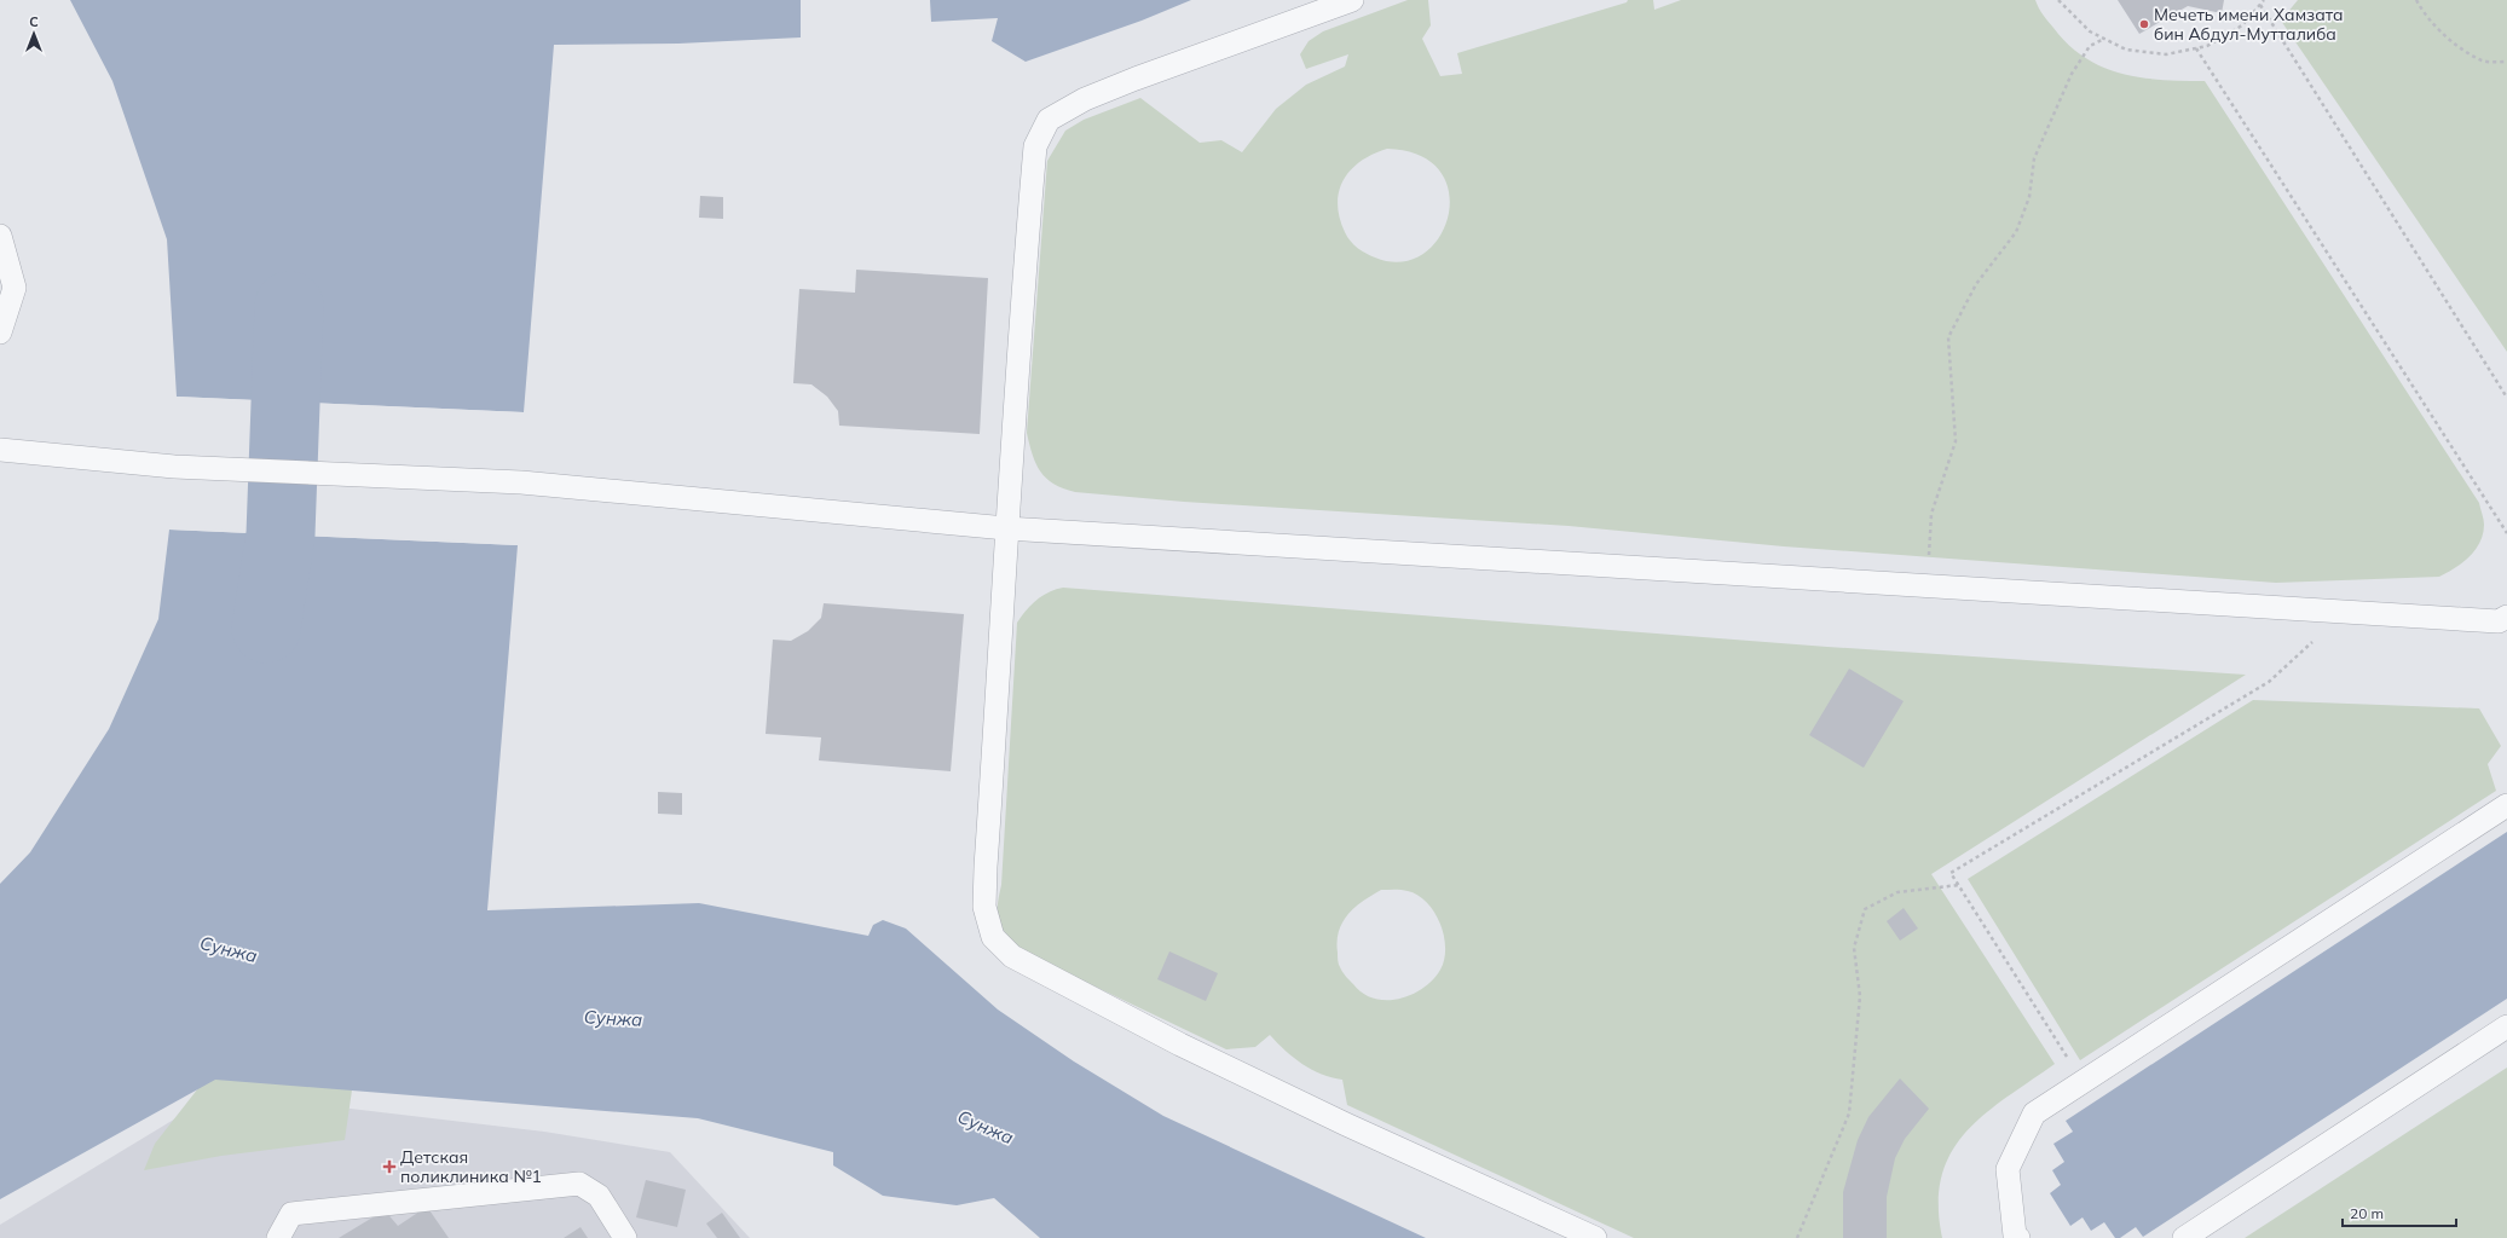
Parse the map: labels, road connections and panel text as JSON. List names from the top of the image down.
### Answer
{
  "water": ["Сунжа"],
  "places": {
    "other": ["Мечеть имени Хамзата бин Абдул-Мутталиба"],
    "health": ["Детская поликлиника №1"]
  },
  "scale_bar": "20 m",
  "north": "top"
}
